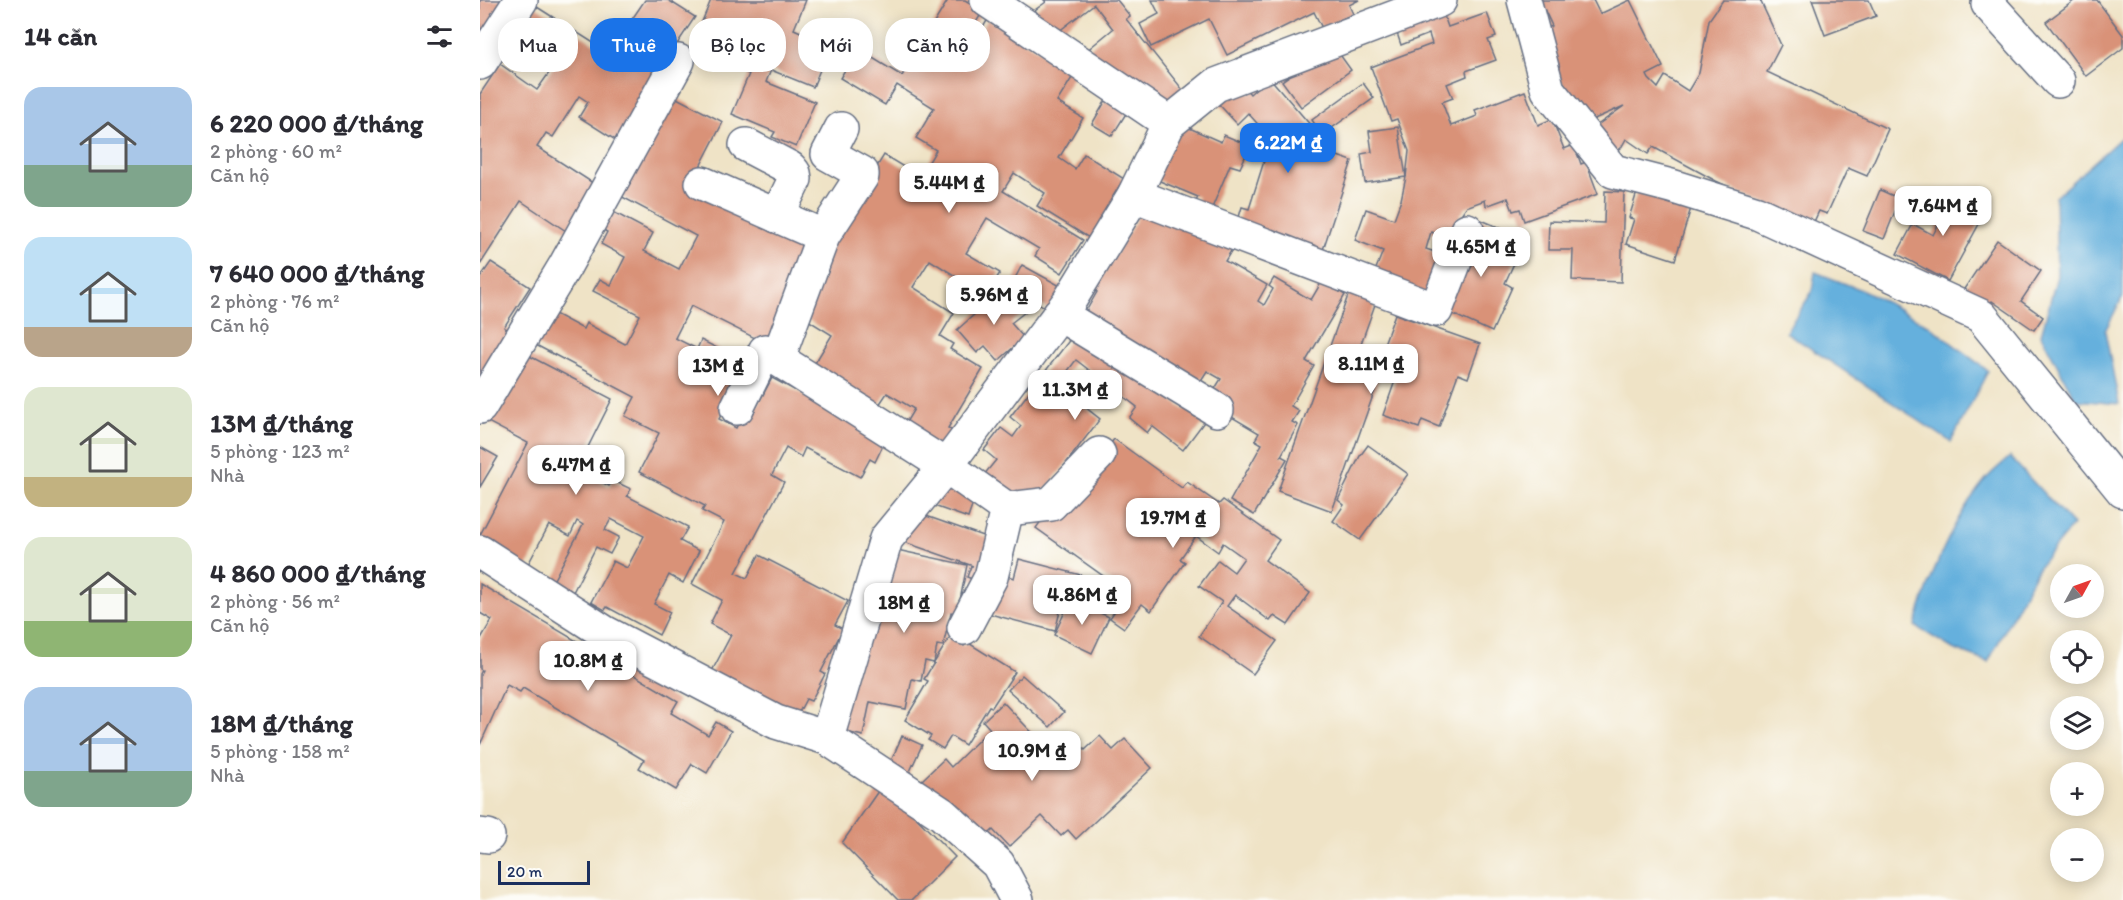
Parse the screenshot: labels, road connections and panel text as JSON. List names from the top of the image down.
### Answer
{
  "scale_bar": "20 m",
  "north": "top right",
  "page": {
    "heading": "14 căn",
    "chip": [
      "Mua",
      "Thuê",
      "Bộ lọc",
      "Mới",
      "Căn hộ"
    ],
    "list": [
      {
        "name": "6 220 000 ₫/tháng",
        "note": "2 phòng · 60 m² · Căn hộ"
      },
      {
        "name": "7 640 000 ₫/tháng",
        "note": "2 phòng · 76 m² · Căn hộ"
      },
      {
        "name": "13M ₫/tháng",
        "note": "5 phòng · 123 m² · Nhà"
      },
      {
        "name": "4 860 000 ₫/tháng",
        "note": "2 phòng · 56 m² · Căn hộ"
      },
      {
        "name": "18M ₫/tháng",
        "note": "5 phòng · 158 m² · Nhà"
      }
    ],
    "price": [
      "6.22M ₫",
      "5.44M ₫",
      "7.64M ₫",
      "4.65M ₫",
      "5.96M ₫",
      "8.11M ₫",
      "13M ₫",
      "11.3M ₫",
      "6.47M ₫",
      "19.7M ₫",
      "4.86M ₫",
      "18M ₫",
      "10.8M ₫",
      "10.9M ₫"
    ],
    "map_buttons": ["+", "−"],
    "scale": "20 m"
  }
}
